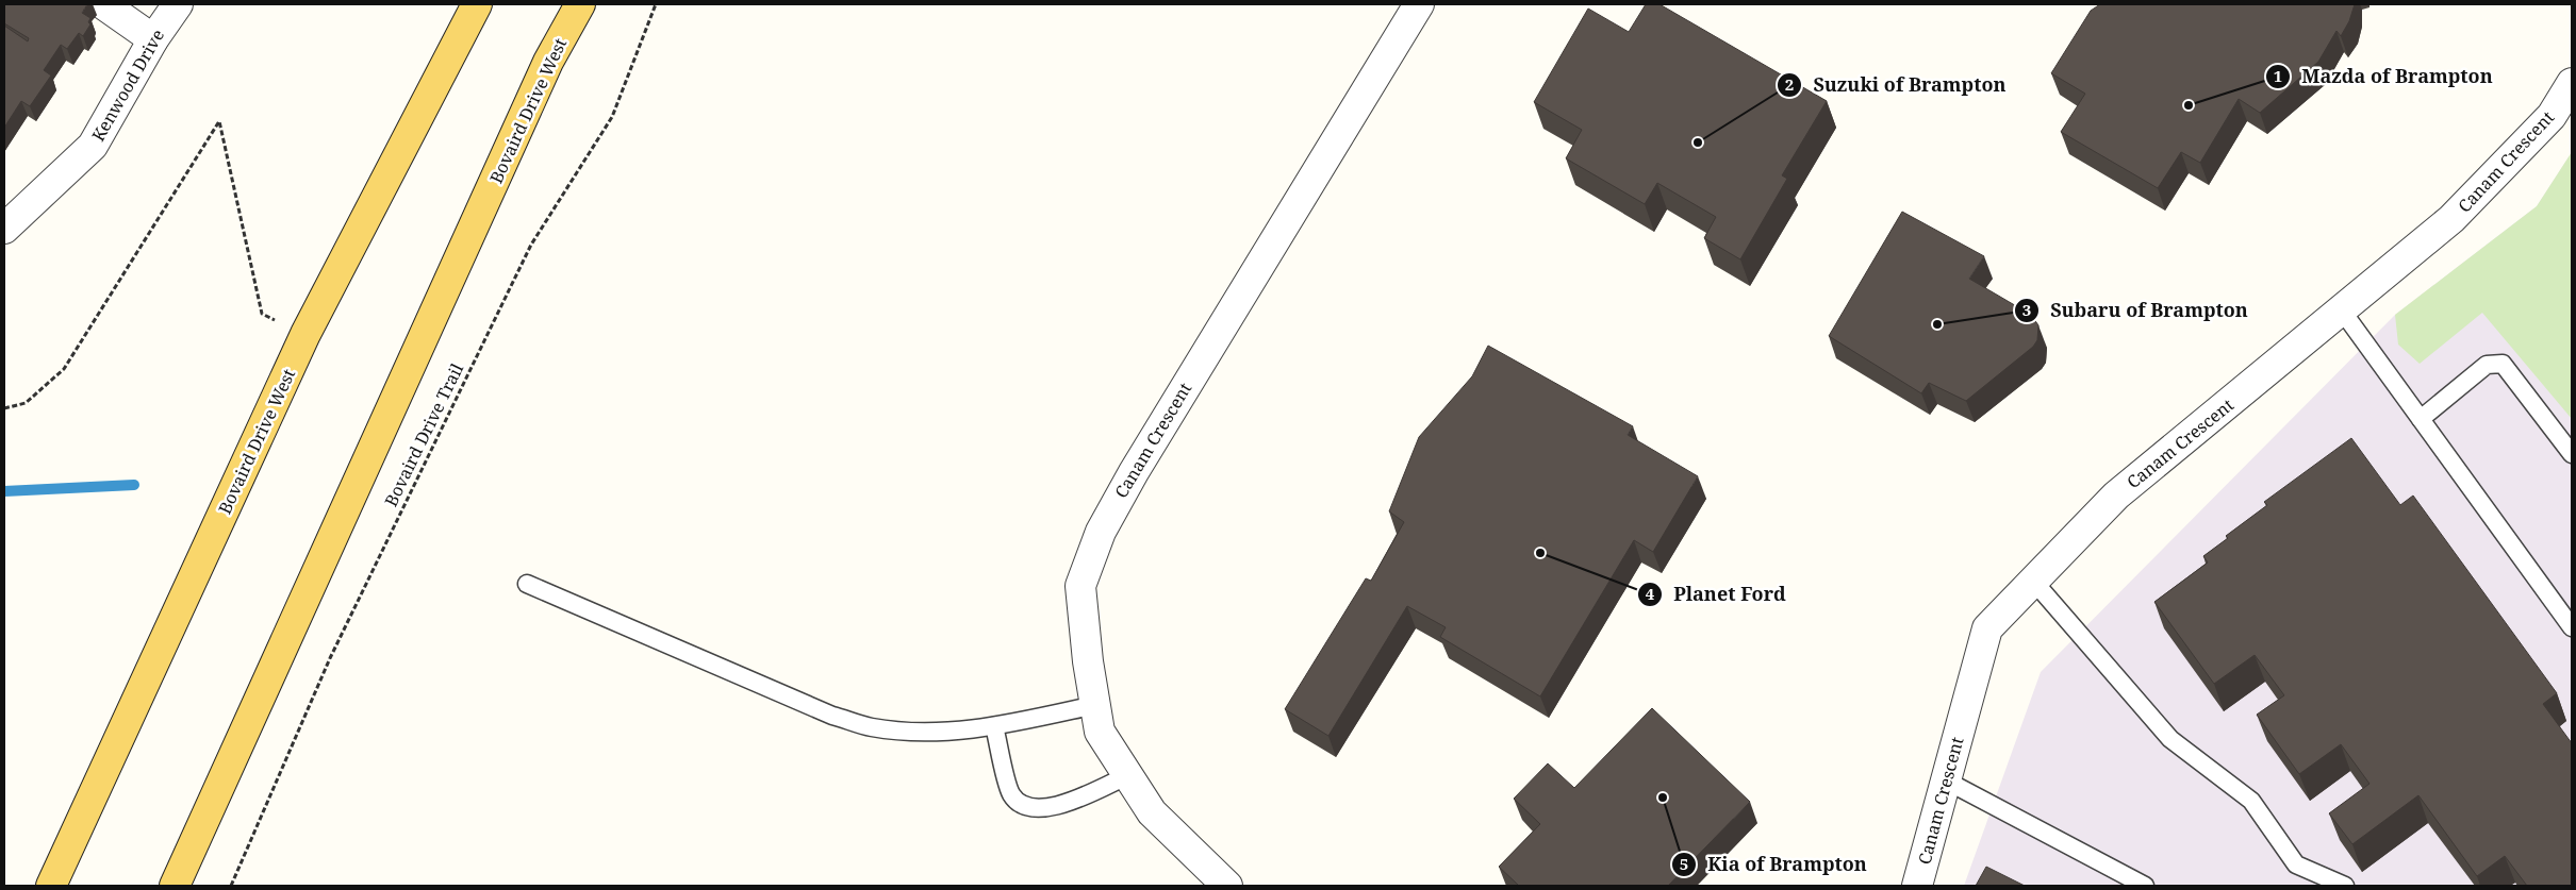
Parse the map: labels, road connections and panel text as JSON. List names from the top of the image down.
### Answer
{
  "streets": {
    "main road": ["Bovaird Drive West"],
    "street": ["Kenwood Drive", "Canam Crescent"],
    "path": ["Bovaird Drive Trail"]
  },
  "places": [
    "Mazda of Brampton",
    "Suzuki of Brampton",
    "Subaru of Brampton",
    "Planet Ford",
    "Kia of Brampton"
  ]
}
